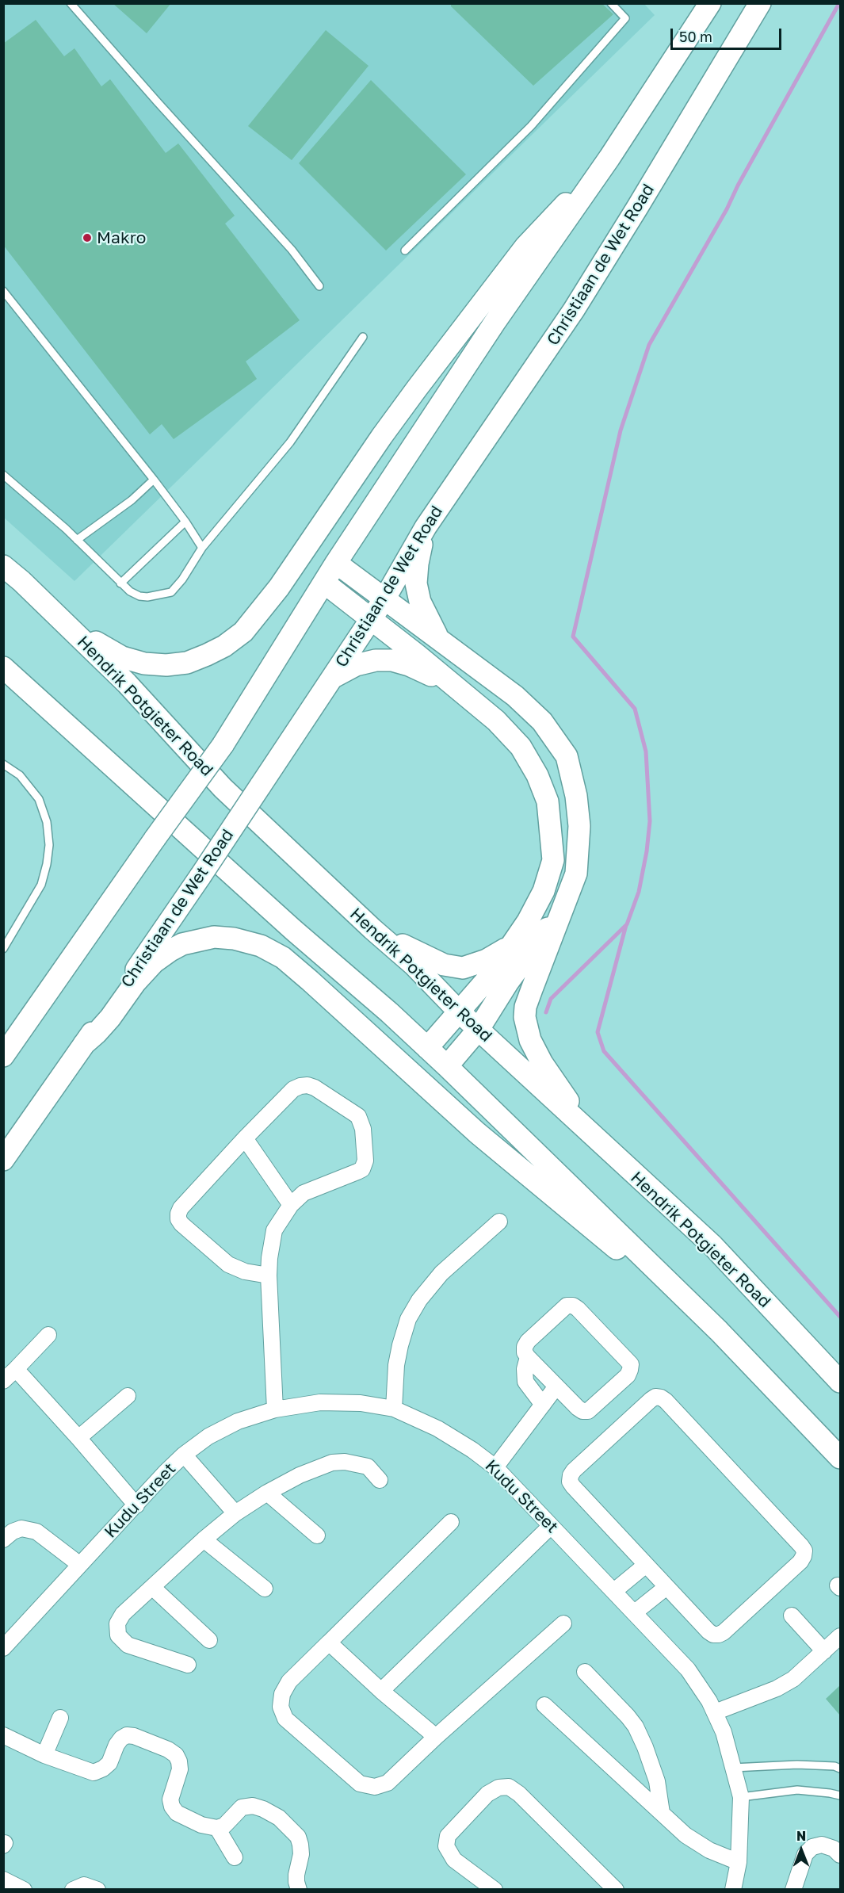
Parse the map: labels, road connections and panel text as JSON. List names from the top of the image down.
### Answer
{
  "streets": {
    "main road": ["Christiaan de Wet Road", "Hendrik Potgieter Road"],
    "street": ["Kudu Street"]
  },
  "places": ["Makro"],
  "scale_bar": "50 m",
  "north": "top"
}
